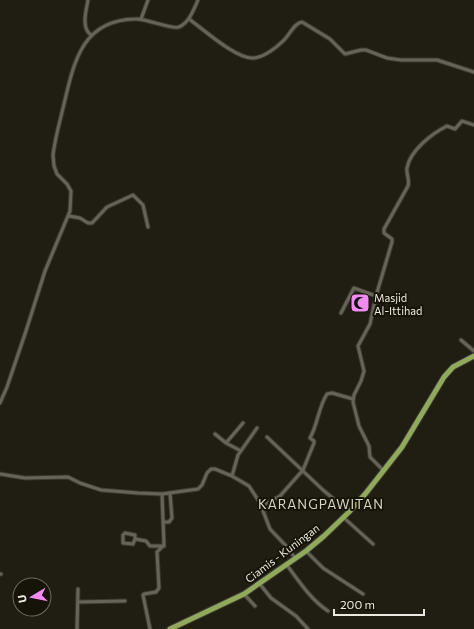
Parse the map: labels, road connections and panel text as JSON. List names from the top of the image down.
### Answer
{
  "streets": {
    "highway": ["Ciamis - Kuningan"]
  },
  "districts": ["KARANGPAWITAN"],
  "places": {
    "mosque": ["Masjid Al-Ittihad"]
  },
  "scale_bar": "200 m",
  "north": "left"
}
